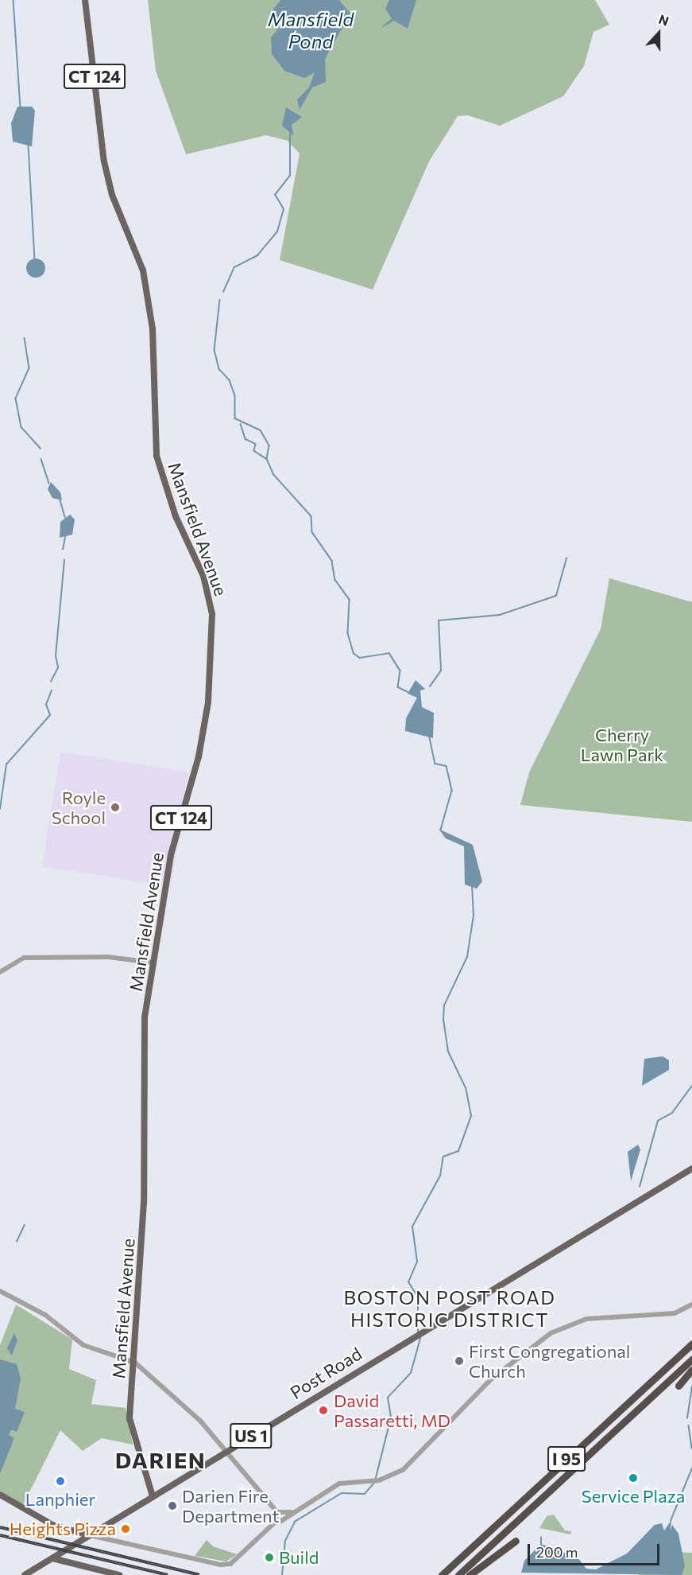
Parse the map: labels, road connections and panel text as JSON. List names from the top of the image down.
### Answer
{
  "streets": {
    "highway": ["I 95"],
    "main road": [
      "CT 124",
      "Mansfield Avenue",
      "Post Road",
      "US 1"
    ]
  },
  "crossings": [
    ["Mansfield Avenue", "Post Road"]
  ],
  "districts": ["BOSTON POST ROAD HISTORIC DISTRICT", "DARIEN"],
  "water": ["Mansfield Pond"],
  "parks": ["Cherry Lawn Park"],
  "places": [
    "Royle School",
    "First Congregational Church",
    "David Passaretti, MD",
    "Service Plaza",
    "Lanphier",
    "Darien Fire Department",
    "Heights Pizza",
    "Build"
  ],
  "scale_bar": "200 m",
  "north": "top"
}
